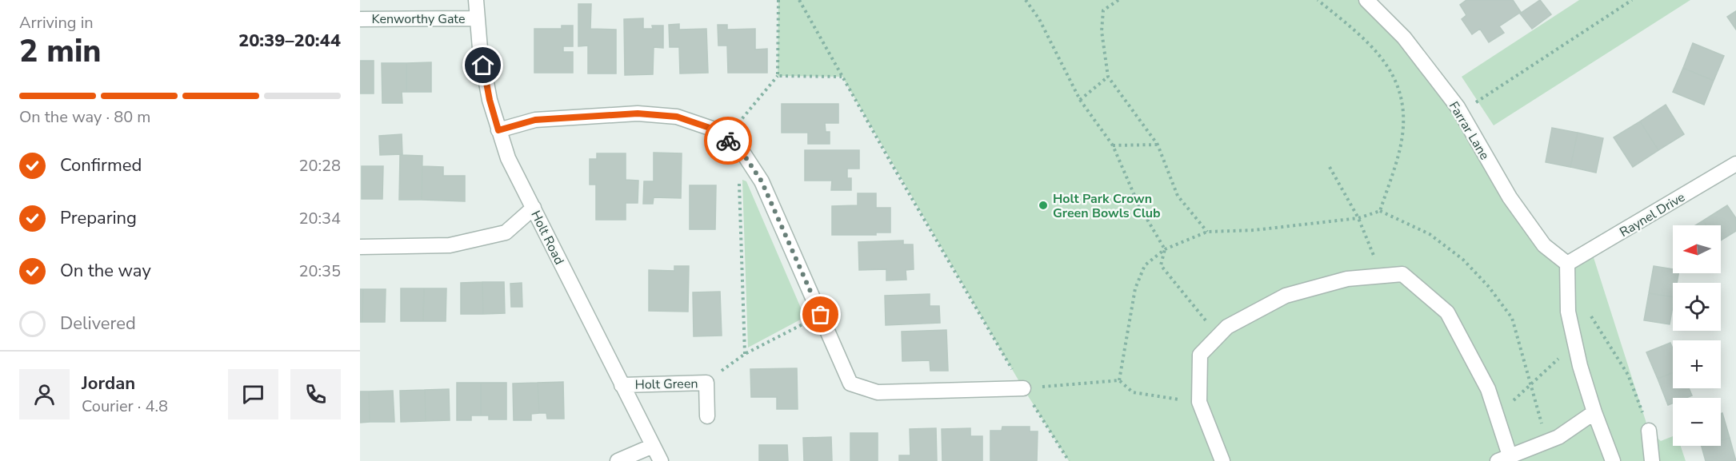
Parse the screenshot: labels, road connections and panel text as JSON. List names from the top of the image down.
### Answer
{
  "streets": {
    "street": [
      "Kenworthy Gate",
      "Farrar Lane",
      "Raynel Drive",
      "Holt Road",
      "Holt Green"
    ]
  },
  "crossings": [
    ["Kenworthy Gate", "Holt Road"],
    ["Farrar Lane", "Raynel Drive"],
    ["Holt Road", "Holt Green"]
  ],
  "places": ["Holt Park Crown Green Bowls Club"],
  "north": "left",
  "page": {
    "heading": ["2 min", "Arriving in", "20:39–20:44"],
    "panel": ["Jordan", "Courier · 4.8"],
    "bar": "On the way · 80 m",
    "list": [
      ["Confirmed", "20:28"],
      ["Preparing", "20:34"],
      ["On the way", "20:35"],
      "Delivered"
    ],
    "map_buttons": ["+", "−"]
  }
}
